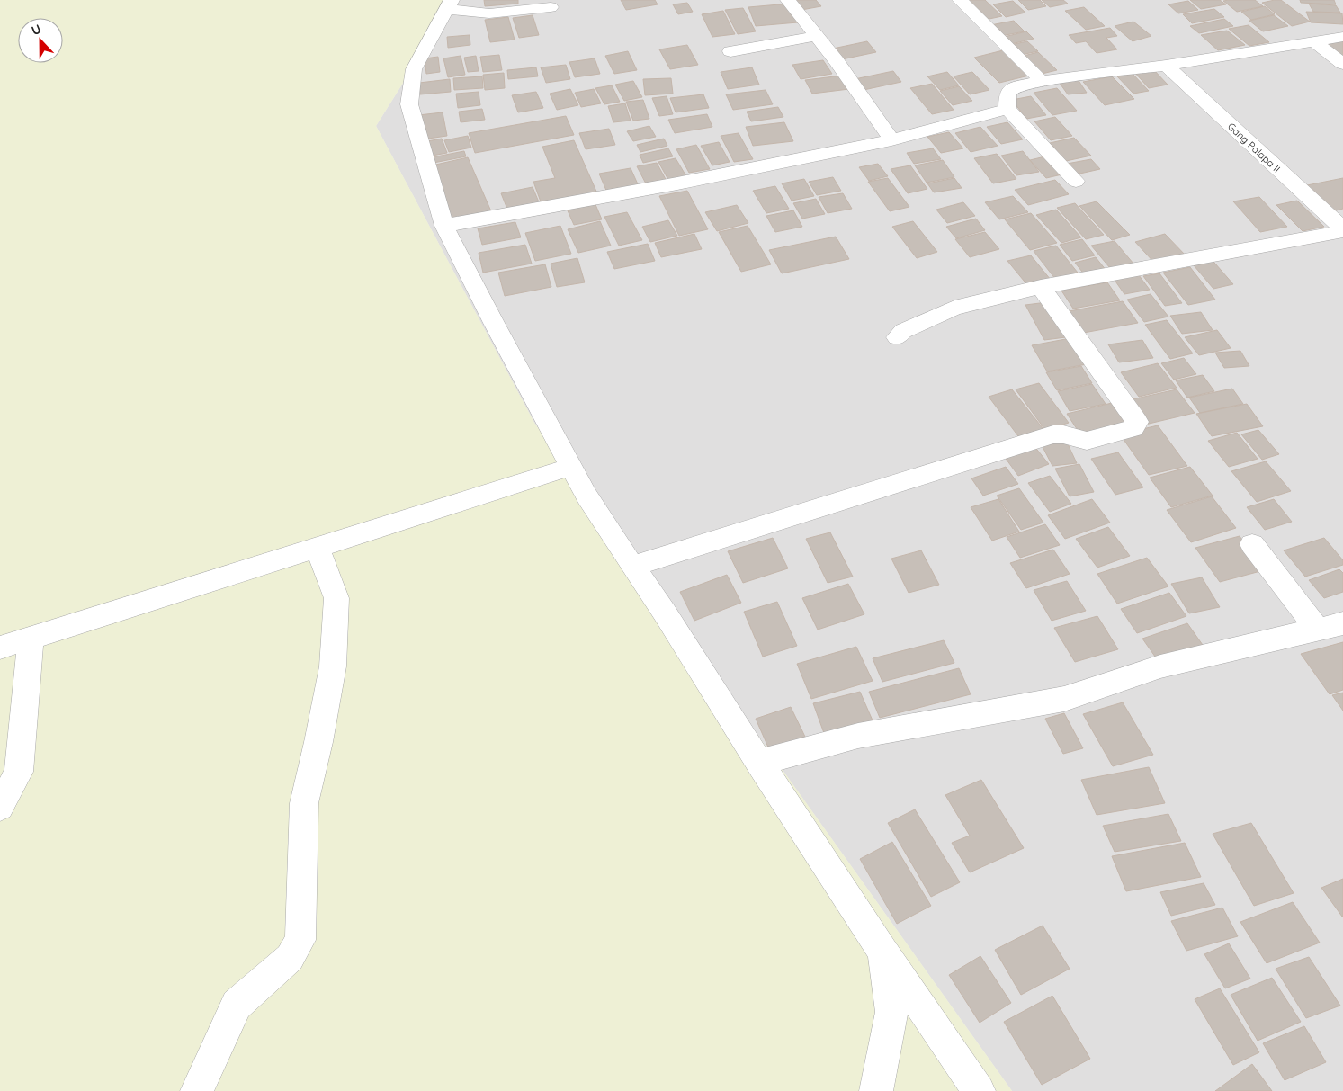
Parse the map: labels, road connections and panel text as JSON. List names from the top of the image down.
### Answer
{
  "streets": {
    "street": ["Gang Palapa II"]
  },
  "north": "top"
}
